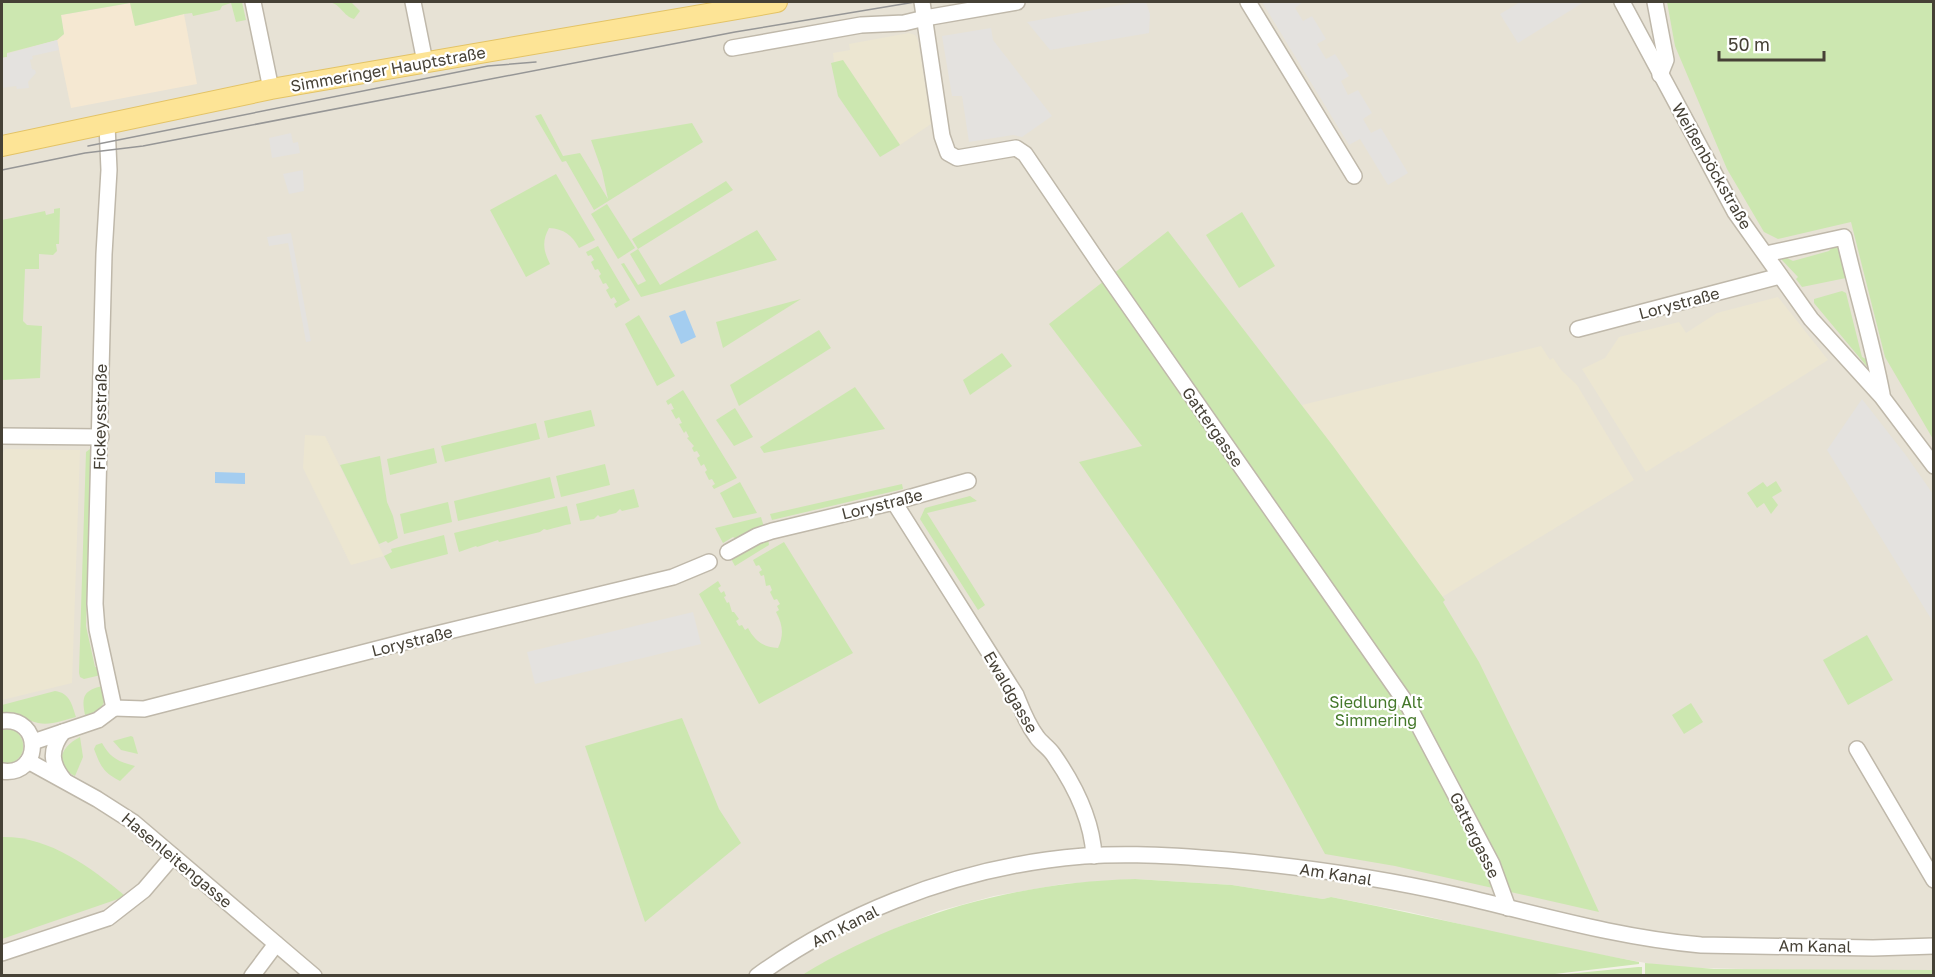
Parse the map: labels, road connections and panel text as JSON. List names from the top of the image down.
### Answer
{
  "streets": {
    "main road": ["Simmeringer Hauptstraße"],
    "street": [
      "Weißenböckstraße",
      "Lorystraße",
      "Fickeysstraße",
      "Gattergasse",
      "Ewaldgasse",
      "Hasenleitengasse",
      "Am Kanal"
    ]
  },
  "crossings": [
    ["Simmeringer Hauptstraße", "Fickeysstraße"],
    ["Weißenböckstraße", "Lorystraße"],
    ["Lorystraße", "Fickeysstraße"],
    ["Lorystraße", "Ewaldgasse"],
    ["Gattergasse", "Am Kanal"],
    ["Ewaldgasse", "Am Kanal"]
  ],
  "parks": ["Siedlung Alt Simmering"],
  "scale_bar": "50 m"
}
